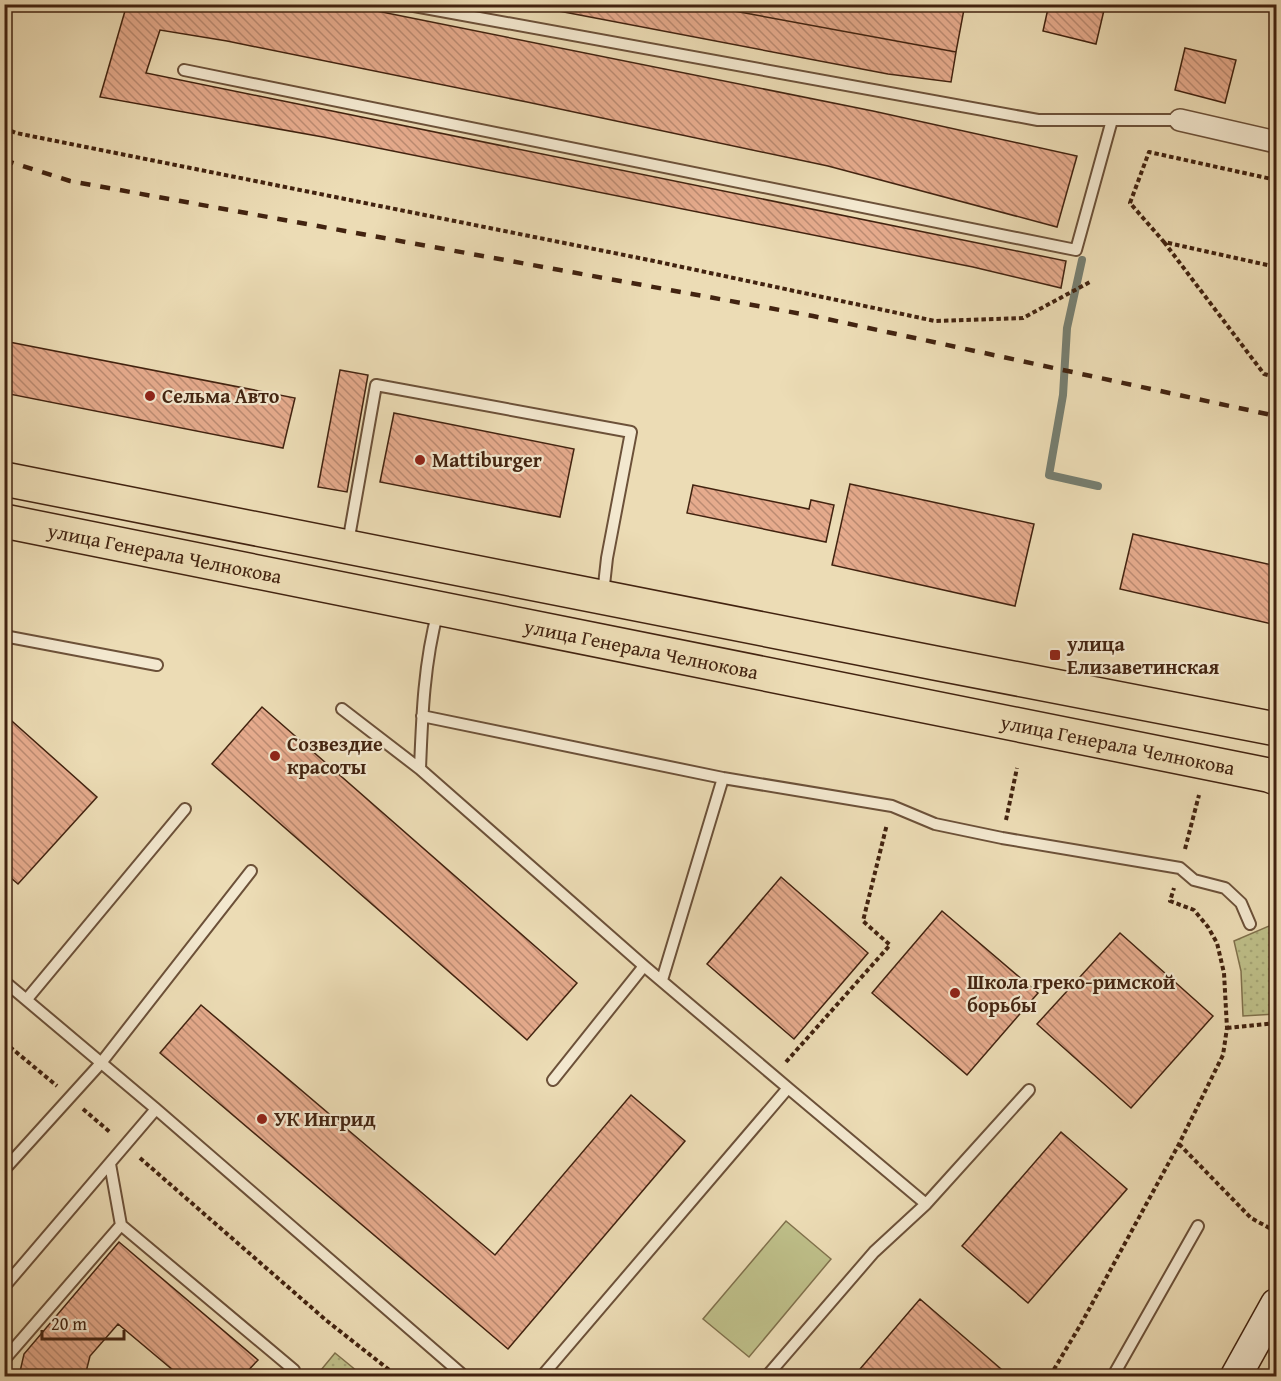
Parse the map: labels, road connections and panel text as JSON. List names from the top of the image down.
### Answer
{
  "streets": {
    "main road": ["улица Генерала Челнокова"]
  },
  "places": {
    "other": [
      "Сельма Авто",
      "Mattiburger",
      "Созвездие красоты",
      "Школа греко-римской борьбы",
      "УК Ингрид"
    ],
    "transit": ["улица Елизаветинская"]
  },
  "scale_bar": "20 m"
}
